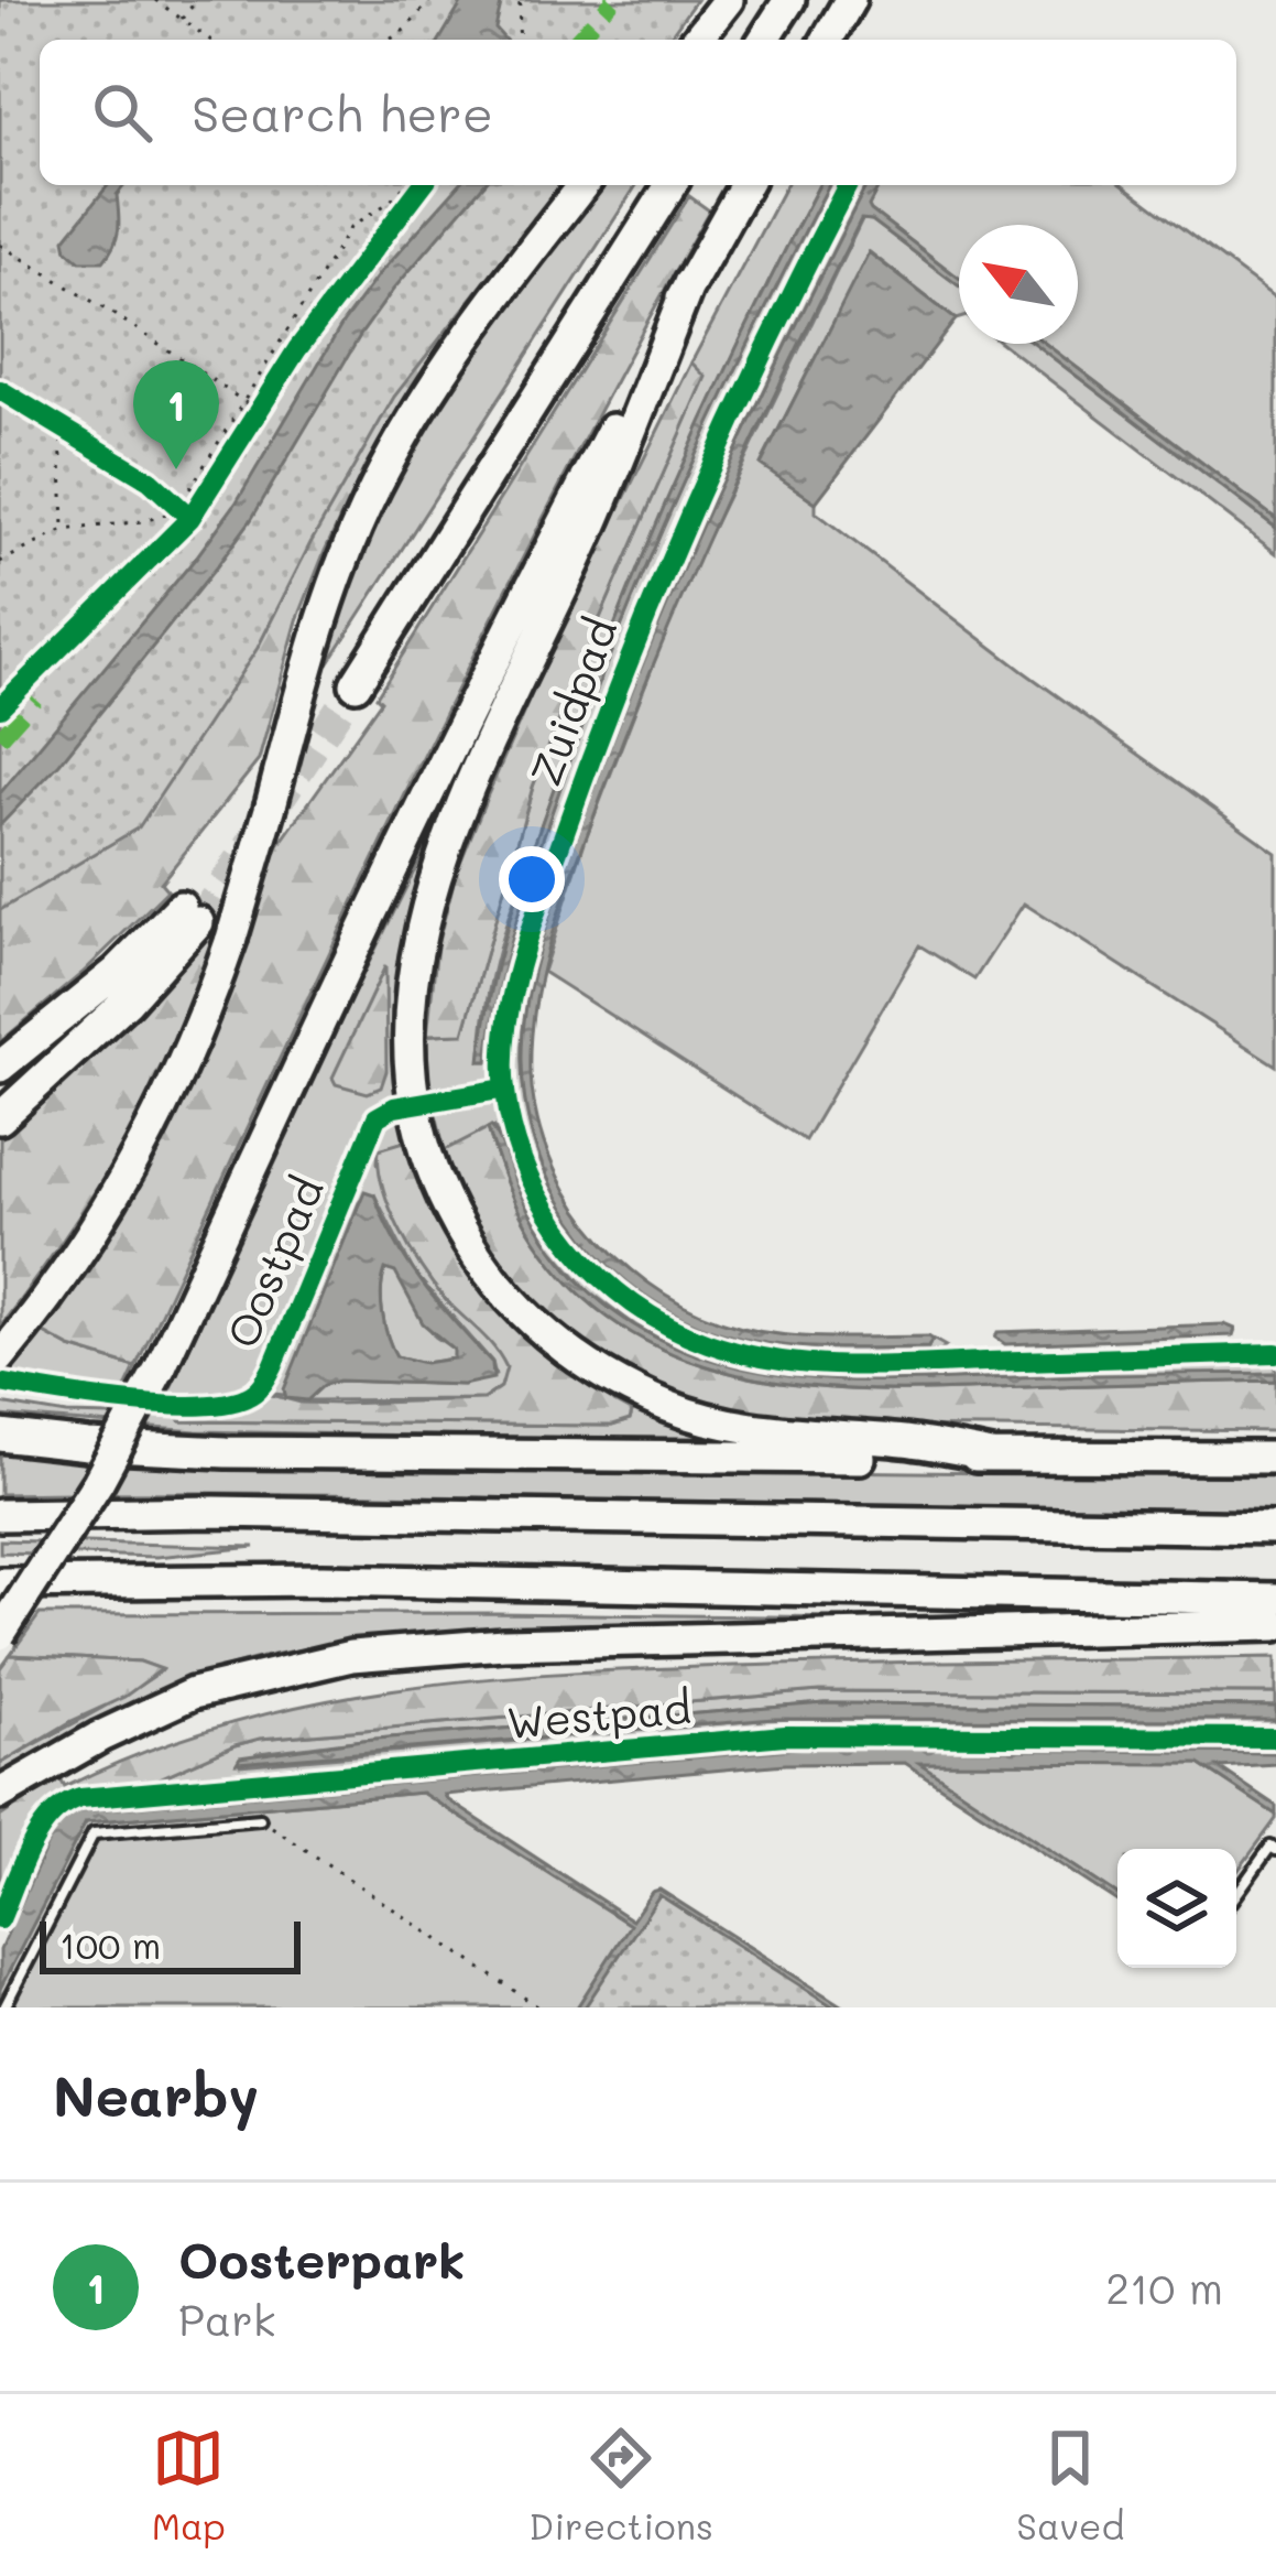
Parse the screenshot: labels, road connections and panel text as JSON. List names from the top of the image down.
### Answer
{
  "streets": {
    "cycle path": ["Zuidpad", "Oostpad", "Westpad"]
  },
  "scale_bar": "100 m",
  "north": "top left",
  "page": {
    "search": "Search here",
    "pins": "1",
    "scale": "100 m",
    "heading": "Nearby",
    "list": [
      {
        "mark": "1",
        "name": "Oosterpark",
        "note": "Park",
        "value": "210 m"
      }
    ],
    "nav": ["Map", "Directions", "Saved"]
  }
}
